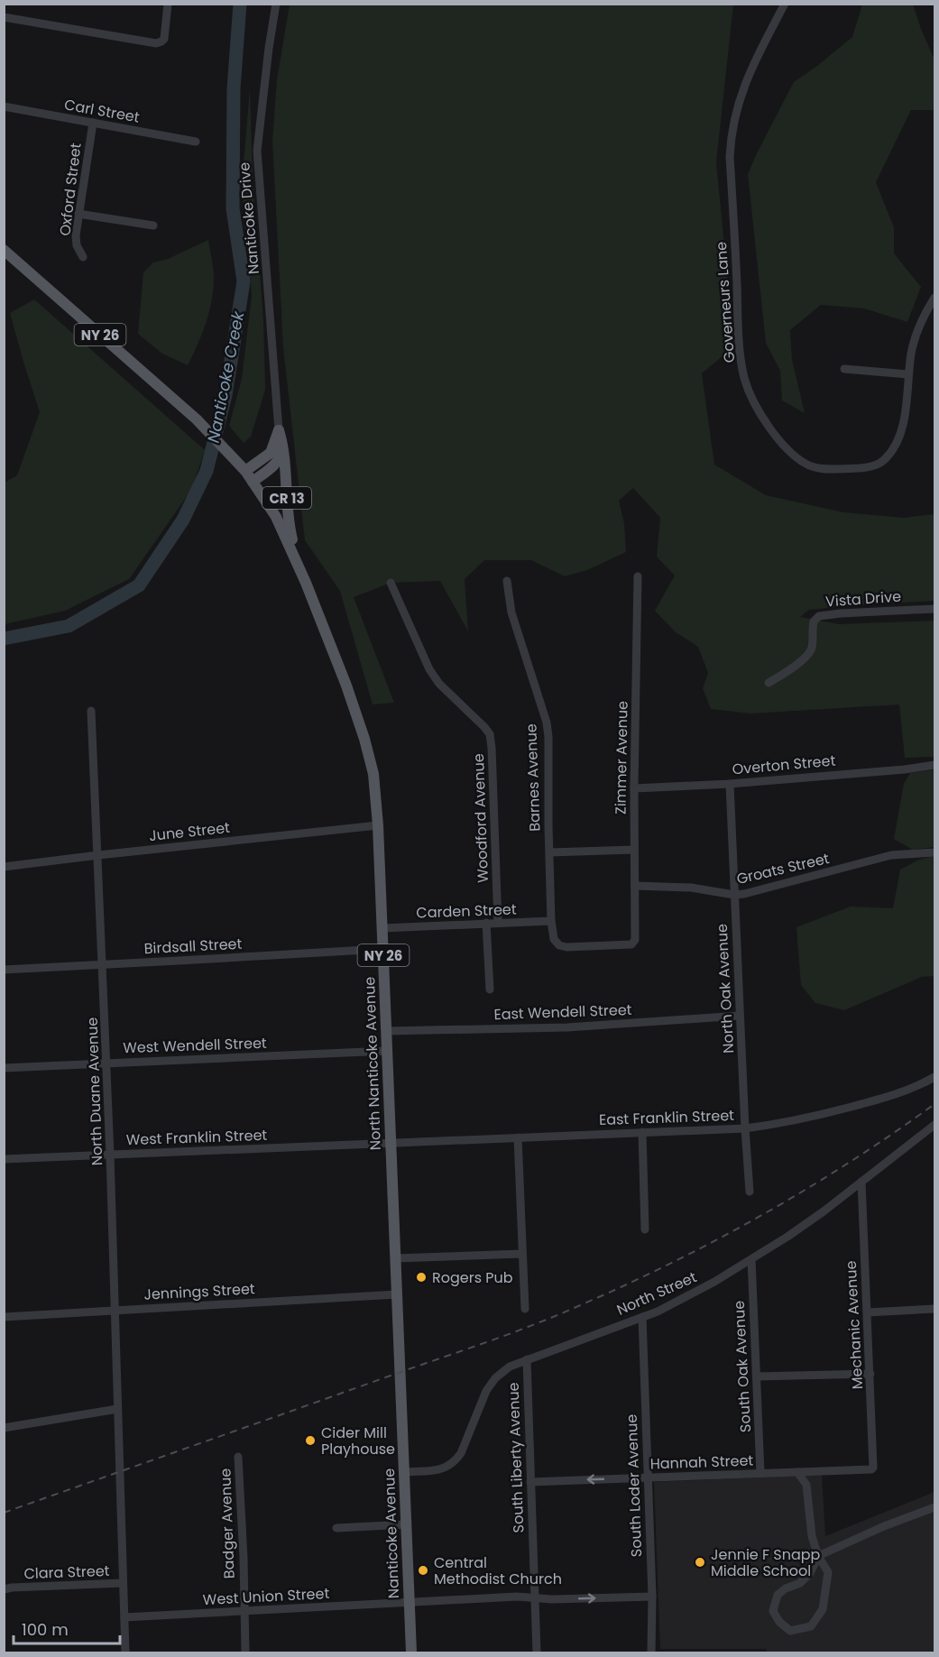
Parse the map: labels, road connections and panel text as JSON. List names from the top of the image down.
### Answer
{
  "streets": {
    "main road": [
      "NY 26",
      "CR 13",
      "North Nanticoke Avenue",
      "Nanticoke Avenue"
    ],
    "street": [
      "Carl Street",
      "Oxford Street",
      "Nanticoke Drive",
      "Governeurs Lane",
      "Vista Drive",
      "Zimmer Avenue",
      "Overton Street",
      "Barnes Avenue",
      "Woodford Avenue",
      "June Street",
      "Groats Street",
      "Carden Street",
      "Birdsall Street",
      "North Oak Avenue",
      "East Wendell Street",
      "West Wendell Street",
      "North Duane Avenue",
      "East Franklin Street",
      "West Franklin Street",
      "Jennings Street",
      "North Street",
      "Mechanic Avenue",
      "South Oak Avenue",
      "South Liberty Avenue",
      "Hannah Street",
      "South Loder Avenue",
      "Badger Avenue",
      "Clara Street",
      "West Union Street"
    ]
  },
  "crossings": [
    ["Carl Street", "Oxford Street"],
    ["Nanticoke Drive", "CR 13"],
    ["NY 26", "CR 13"],
    ["NY 26", "North Nanticoke Avenue"],
    ["CR 13", "North Nanticoke Avenue"],
    ["Zimmer Avenue", "Overton Street"],
    ["Zimmer Avenue", "Barnes Avenue"],
    ["Zimmer Avenue", "Groats Street"],
    ["Overton Street", "North Oak Avenue"],
    ["Barnes Avenue", "Carden Street"],
    ["Woodford Avenue", "Carden Street"],
    ["June Street", "North Nanticoke Avenue"],
    ["June Street", "North Duane Avenue"],
    ["Groats Street", "North Oak Avenue"],
    ["Carden Street", "North Nanticoke Avenue"],
    ["Birdsall Street", "North Nanticoke Avenue"],
    ["Birdsall Street", "North Duane Avenue"],
    ["North Oak Avenue", "East Wendell Street"],
    ["North Oak Avenue", "East Franklin Street"],
    ["East Wendell Street", "North Nanticoke Avenue"],
    ["West Wendell Street", "North Nanticoke Avenue"],
    ["West Wendell Street", "North Duane Avenue"],
    ["North Nanticoke Avenue", "East Franklin Street"],
    ["North Nanticoke Avenue", "West Franklin Street"],
    ["North Nanticoke Avenue", "Jennings Street"],
    ["North Nanticoke Avenue", "Nanticoke Avenue"],
    ["North Duane Avenue", "West Franklin Street"],
    ["North Duane Avenue", "Jennings Street"],
    ["North Duane Avenue", "Clara Street"],
    ["North Duane Avenue", "West Union Street"],
    ["East Franklin Street", "West Franklin Street"],
    ["North Street", "Mechanic Avenue"],
    ["North Street", "South Oak Avenue"],
    ["North Street", "South Liberty Avenue"],
    ["North Street", "South Loder Avenue"],
    ["North Street", "Nanticoke Avenue"],
    ["Mechanic Avenue", "Hannah Street"],
    ["South Oak Avenue", "Hannah Street"],
    ["South Liberty Avenue", "Hannah Street"],
    ["South Liberty Avenue", "West Union Street"],
    ["Hannah Street", "South Loder Avenue"],
    ["South Loder Avenue", "West Union Street"],
    ["Badger Avenue", "West Union Street"],
    ["Nanticoke Avenue", "West Union Street"]
  ],
  "water": ["Nanticoke Creek"],
  "places": [
    "Rogers Pub",
    "Cider Mill Playhouse",
    "Jennie F Snapp Middle School",
    "Central Methodist Church"
  ],
  "scale_bar": "100 m"
}
